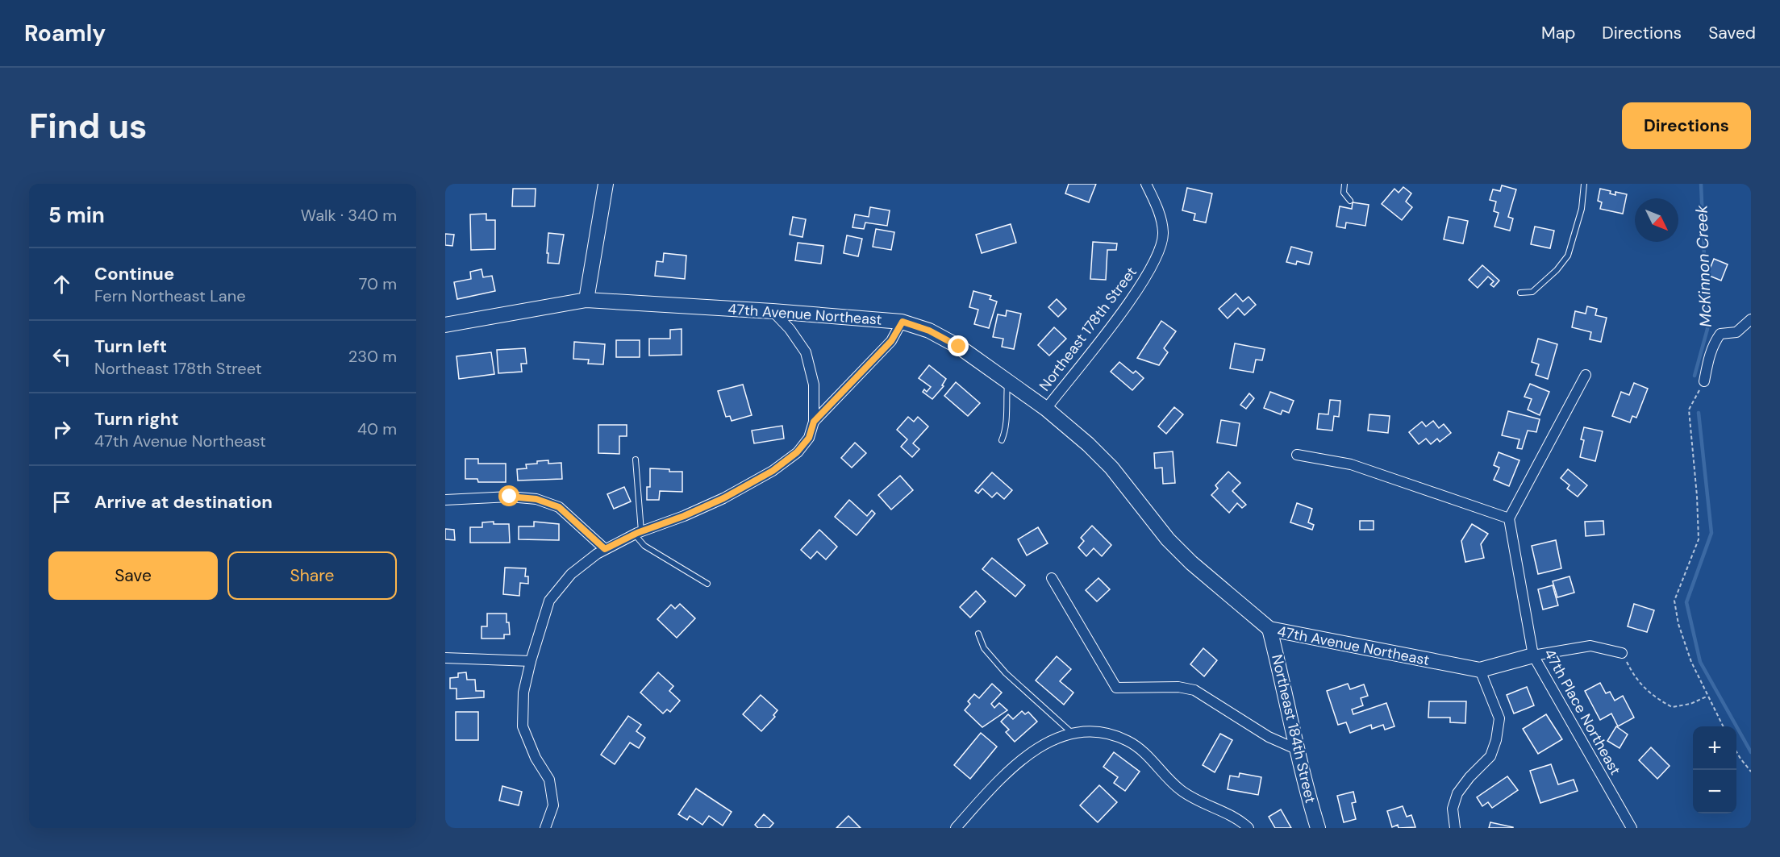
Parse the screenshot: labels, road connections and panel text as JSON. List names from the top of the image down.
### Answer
{
  "streets": {
    "street": [
      "47th Avenue Northeast",
      "Northeast 178th Street",
      "47th Place Northeast",
      "Northeast 184th Street"
    ]
  },
  "crossings": [
    ["47th Avenue Northeast", "Northeast 178th Street"],
    ["47th Avenue Northeast", "47th Place Northeast"],
    ["47th Avenue Northeast", "Northeast 184th Street"]
  ],
  "water": ["McKinnon Creek"],
  "north": "bottom right",
  "page": {
    "header": "Roamly",
    "nav": ["Map", "Directions", "Saved"],
    "buttons": [
      "Directions",
      ["Save", "Share"]
    ],
    "title": "Find us",
    "heading": ["5 min", "Walk · 340 m"],
    "list": [
      ["Continue", "Fern Northeast Lane", "70 m"],
      ["Turn left", "Northeast 178th Street", "230 m"],
      ["Turn right", "47th Avenue Northeast", "40 m"],
      "Arrive at destination"
    ],
    "map_buttons": ["+", "−"]
  }
}
